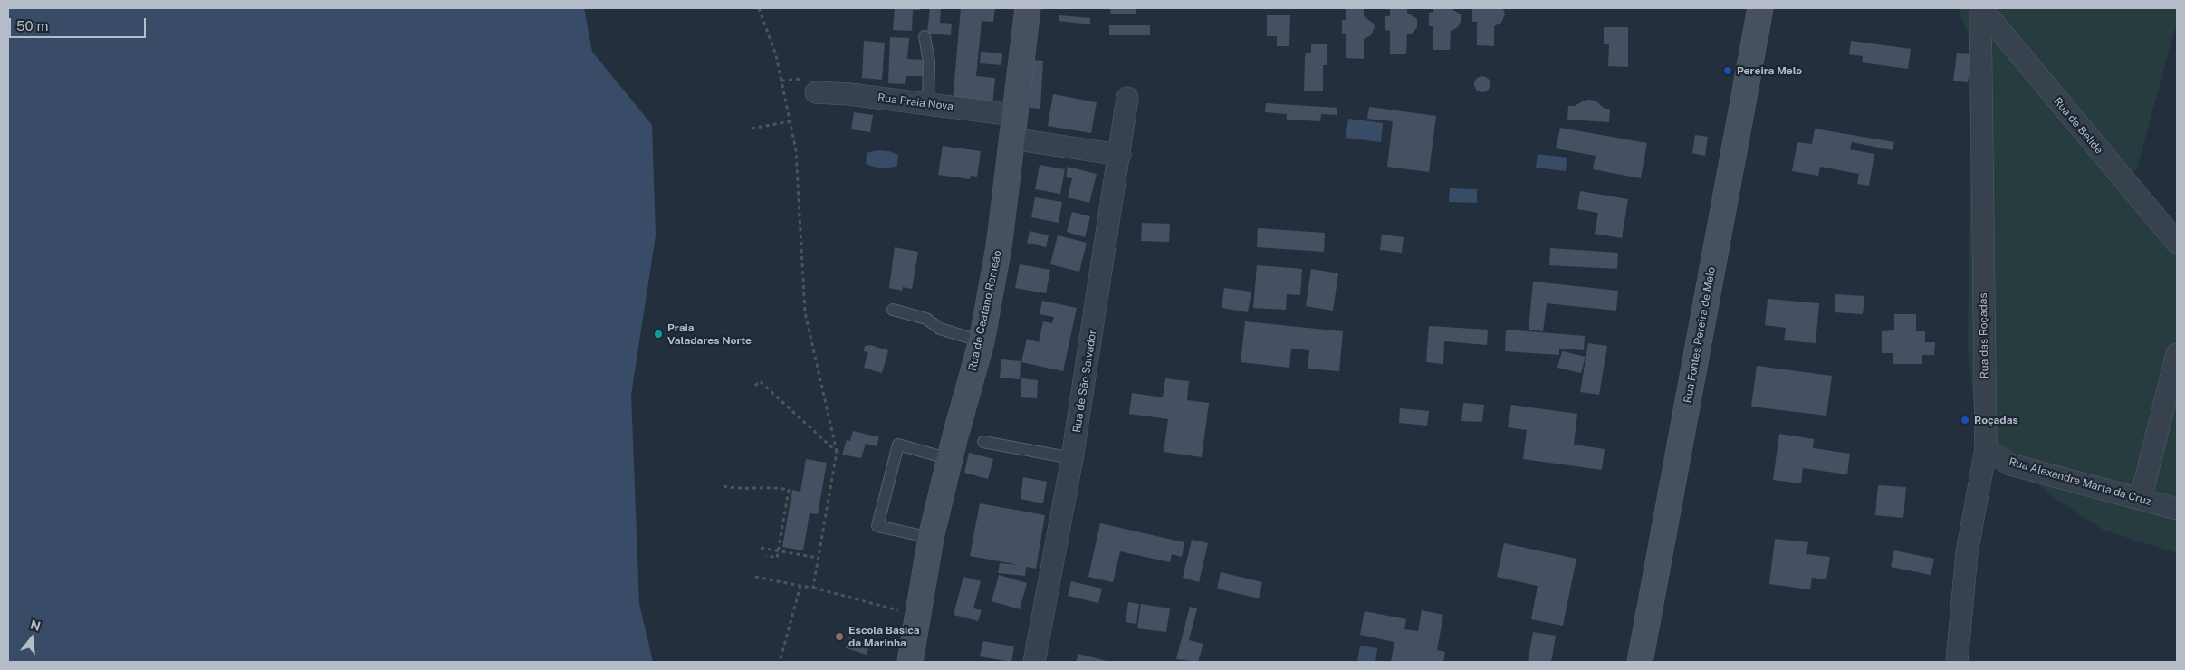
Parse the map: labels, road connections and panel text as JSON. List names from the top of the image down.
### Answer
{
  "streets": {
    "main road": ["Rua de Ceatano Remeão", "Rua Fontes Pereira de Melo"],
    "street": [
      "Rua Praia Nova",
      "Rua de Belide",
      "Rua das Roçadas",
      "Rua de São Salvador",
      "Rua Alexandre Marta da Cruz"
    ]
  },
  "crossings": [
    ["Rua Praia Nova", "Rua de Ceatano Remeão"],
    ["Rua de Belide", "Rua das Roçadas"],
    ["Rua das Roçadas", "Rua Alexandre Marta da Cruz"]
  ],
  "places": [
    "Pereira Melo",
    "Praia Valadares Norte",
    "Roçadas",
    "Escola Básica da Marinha"
  ],
  "scale_bar": "50 m",
  "north": "top"
}
